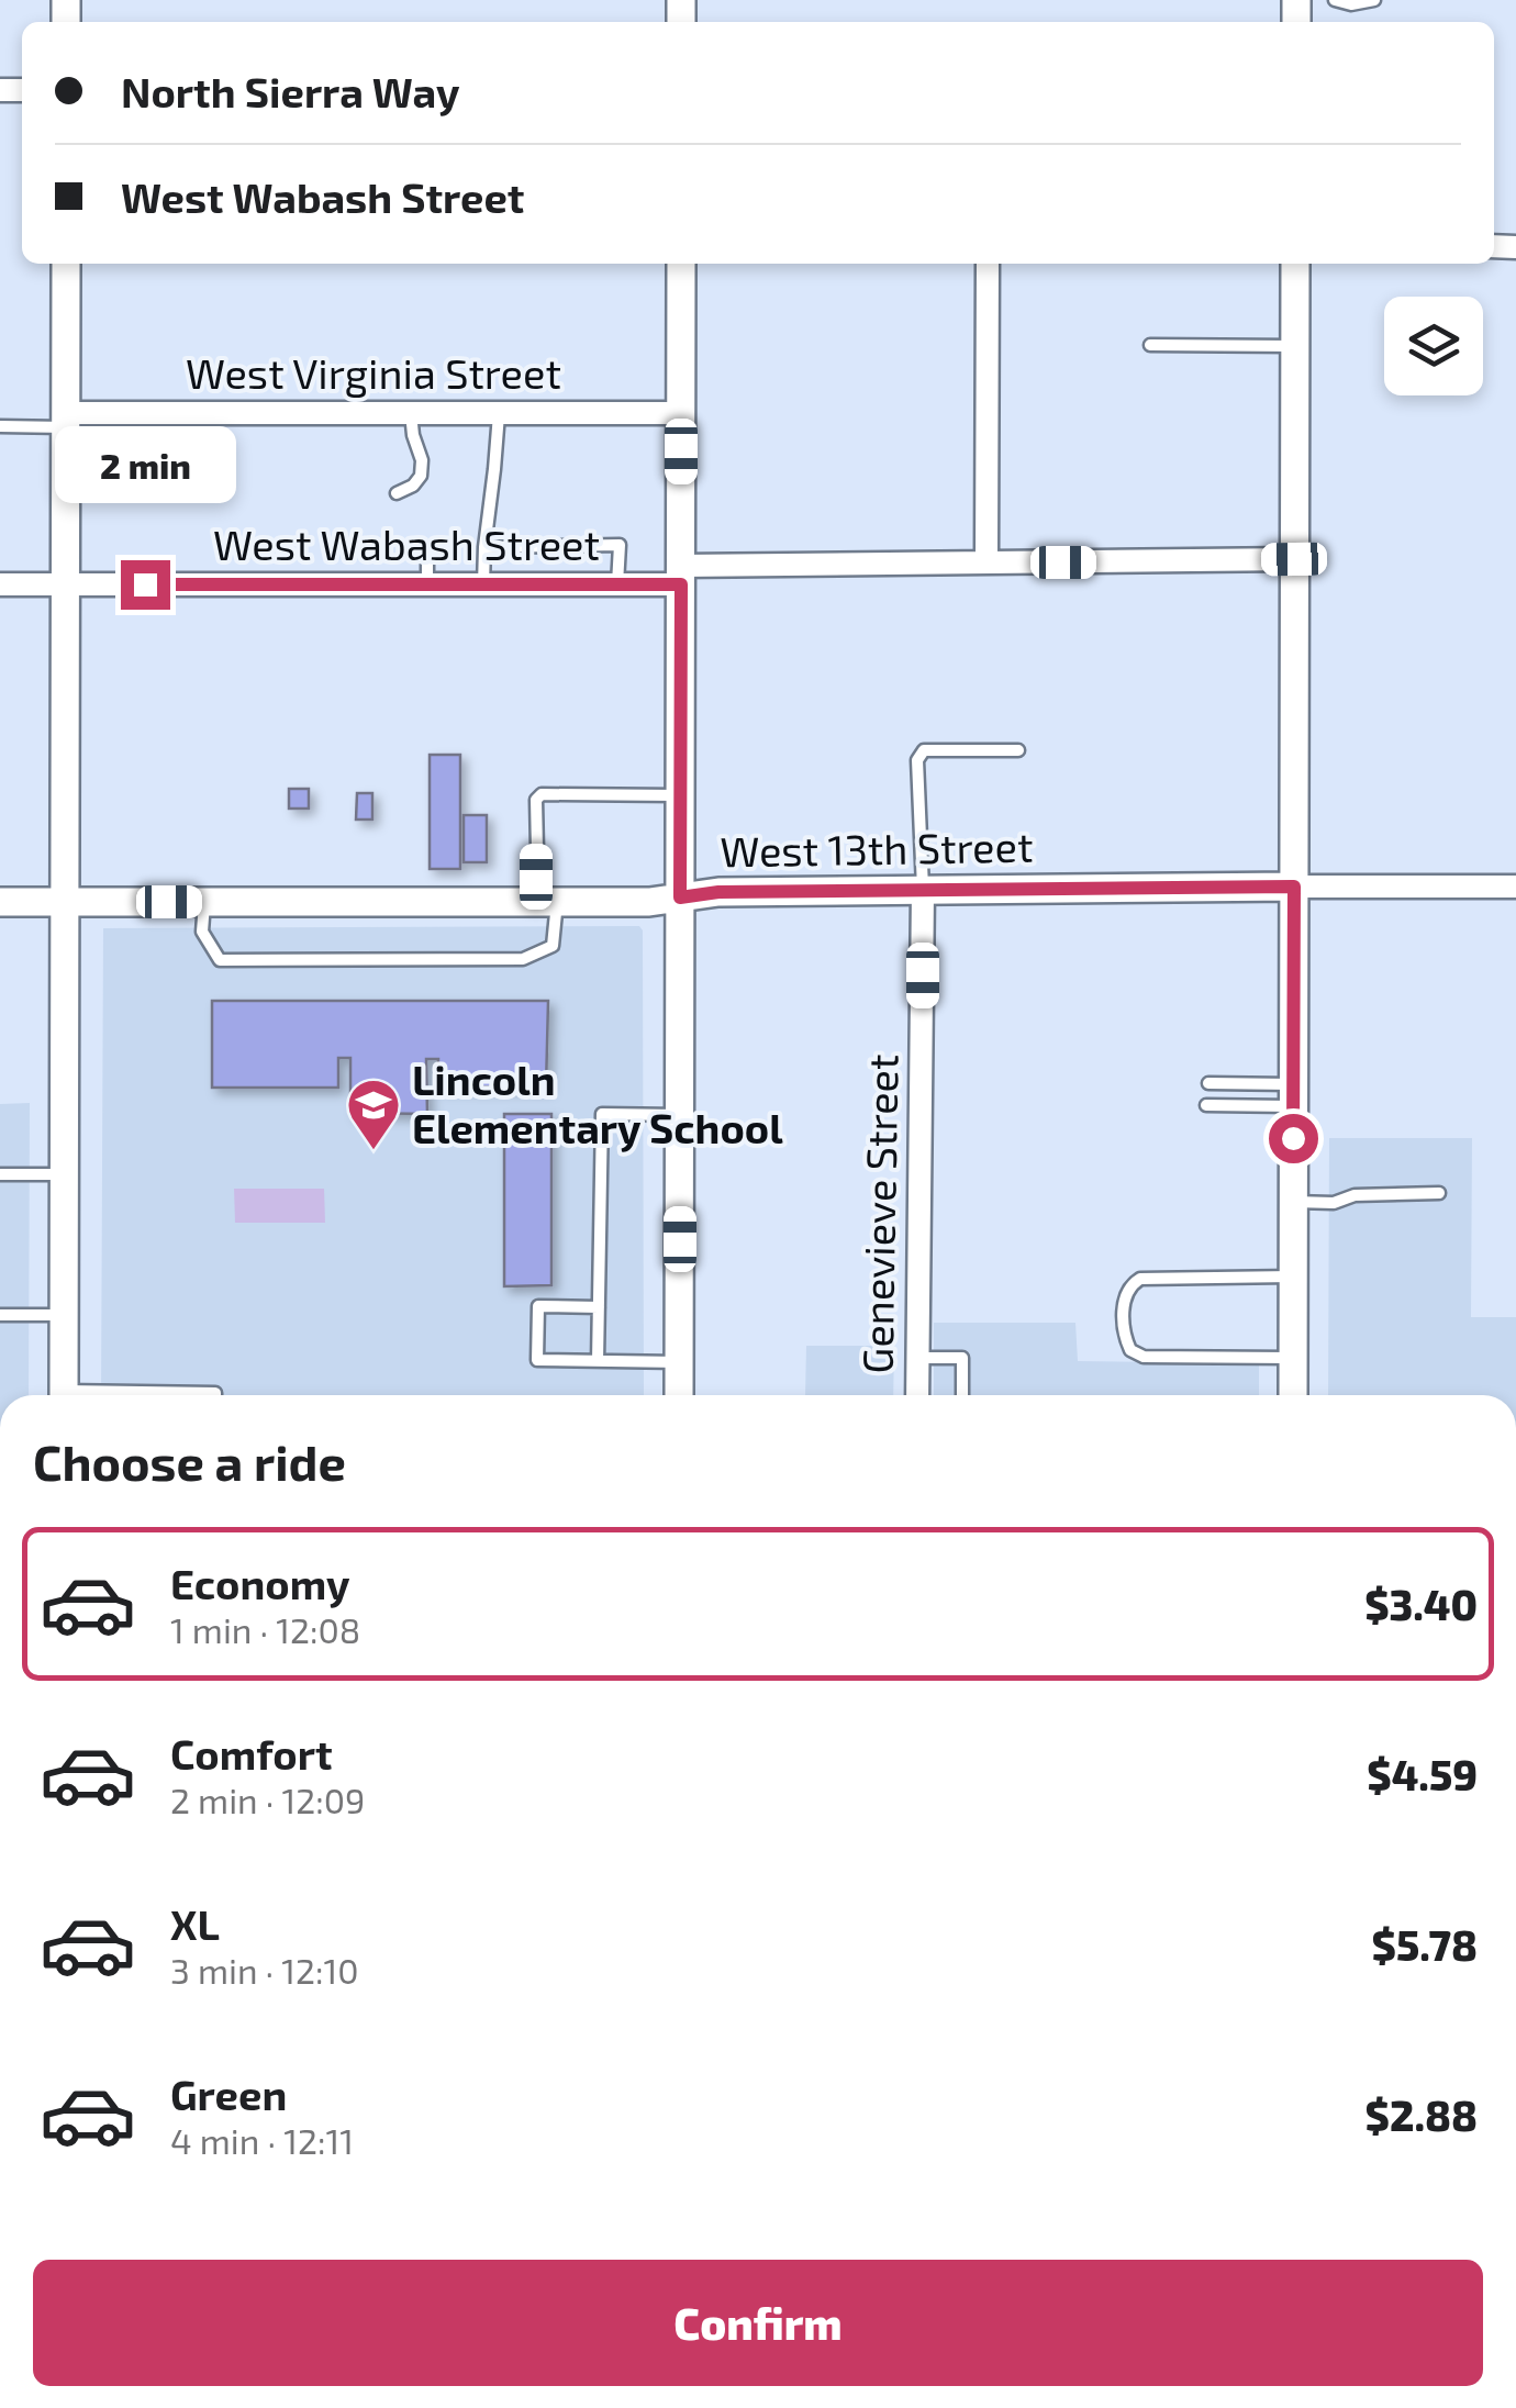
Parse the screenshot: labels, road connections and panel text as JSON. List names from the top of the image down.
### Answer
{
  "streets": {
    "street": [
      "West Virginia Street",
      "West Wabash Street",
      "West 13th Street",
      "Genevieve Street"
    ]
  },
  "crossings": [
    ["West 13th Street", "Genevieve Street"]
  ],
  "places": {
    "school or university": ["Lincoln Elementary School"]
  },
  "page": {
    "banner": ["North Sierra Way", "West Wabash Street"],
    "bubble": "2 min",
    "heading": "Choose a ride",
    "list": [
      {
        "name": "Economy",
        "note": "1 min · 12:08",
        "value": "$3.40"
      },
      {
        "name": "Comfort",
        "note": "2 min · 12:09",
        "value": "$4.59"
      },
      {
        "name": "XL",
        "note": "3 min · 12:10",
        "value": "$5.78"
      },
      {
        "name": "Green",
        "note": "4 min · 12:11",
        "value": "$2.88"
      }
    ],
    "buttons": "Confirm"
  }
}
